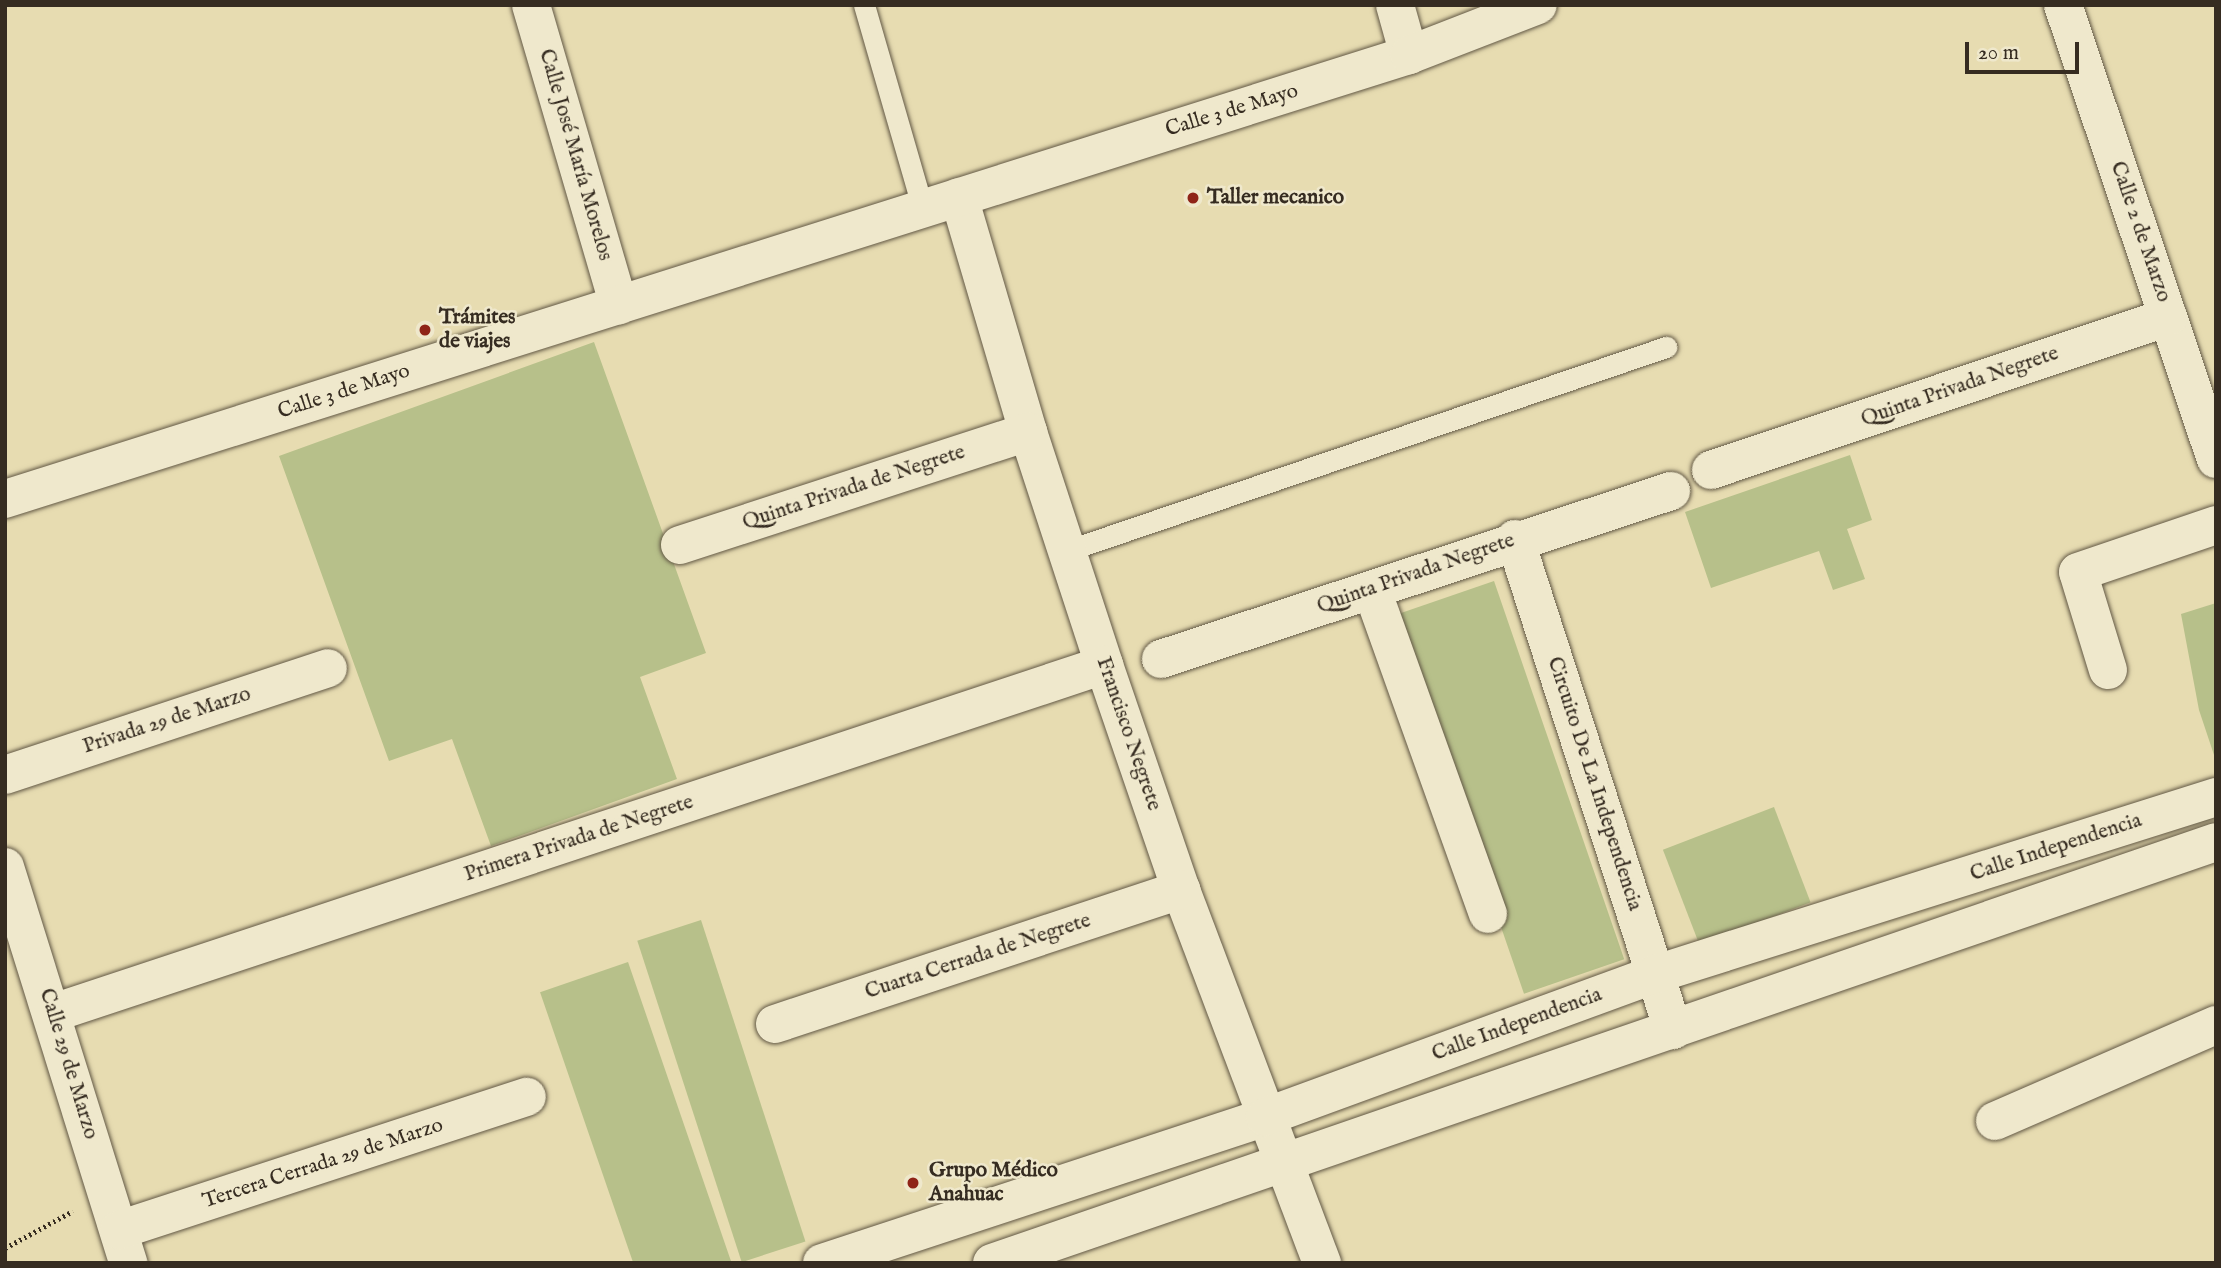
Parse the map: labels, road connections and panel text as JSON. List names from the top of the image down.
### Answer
{
  "streets": {
    "street": [
      "Calle 3 de Mayo",
      "Calle José María Morelos",
      "Calle 2 de Marzo",
      "Quinta Privada Negrete",
      "Quinta Privada de Negrete",
      "Privada 29 de Marzo",
      "Francisco Negrete",
      "Circuito De La Independencia",
      "Primera Privada de Negrete",
      "Calle Independencia",
      "Cuarta Cerrada de Negrete",
      "Calle 29 de Marzo",
      "Tercera Cerrada 29 de Marzo"
    ]
  },
  "crossings": [
    ["Calle 3 de Mayo", "Calle José María Morelos"],
    ["Calle 3 de Mayo", "Francisco Negrete"],
    ["Calle 2 de Marzo", "Quinta Privada Negrete"],
    ["Quinta Privada Negrete", "Circuito De La Independencia"],
    ["Quinta Privada de Negrete", "Francisco Negrete"],
    ["Francisco Negrete", "Primera Privada de Negrete"],
    ["Francisco Negrete", "Calle Independencia"],
    ["Francisco Negrete", "Cuarta Cerrada de Negrete"],
    ["Circuito De La Independencia", "Calle Independencia"],
    ["Primera Privada de Negrete", "Calle 29 de Marzo"],
    ["Calle 29 de Marzo", "Tercera Cerrada 29 de Marzo"]
  ],
  "places": ["Taller mecanico", "Trámites de viajes", "Grupo Médico Anahuac"],
  "scale_bar": "20 m"
}
